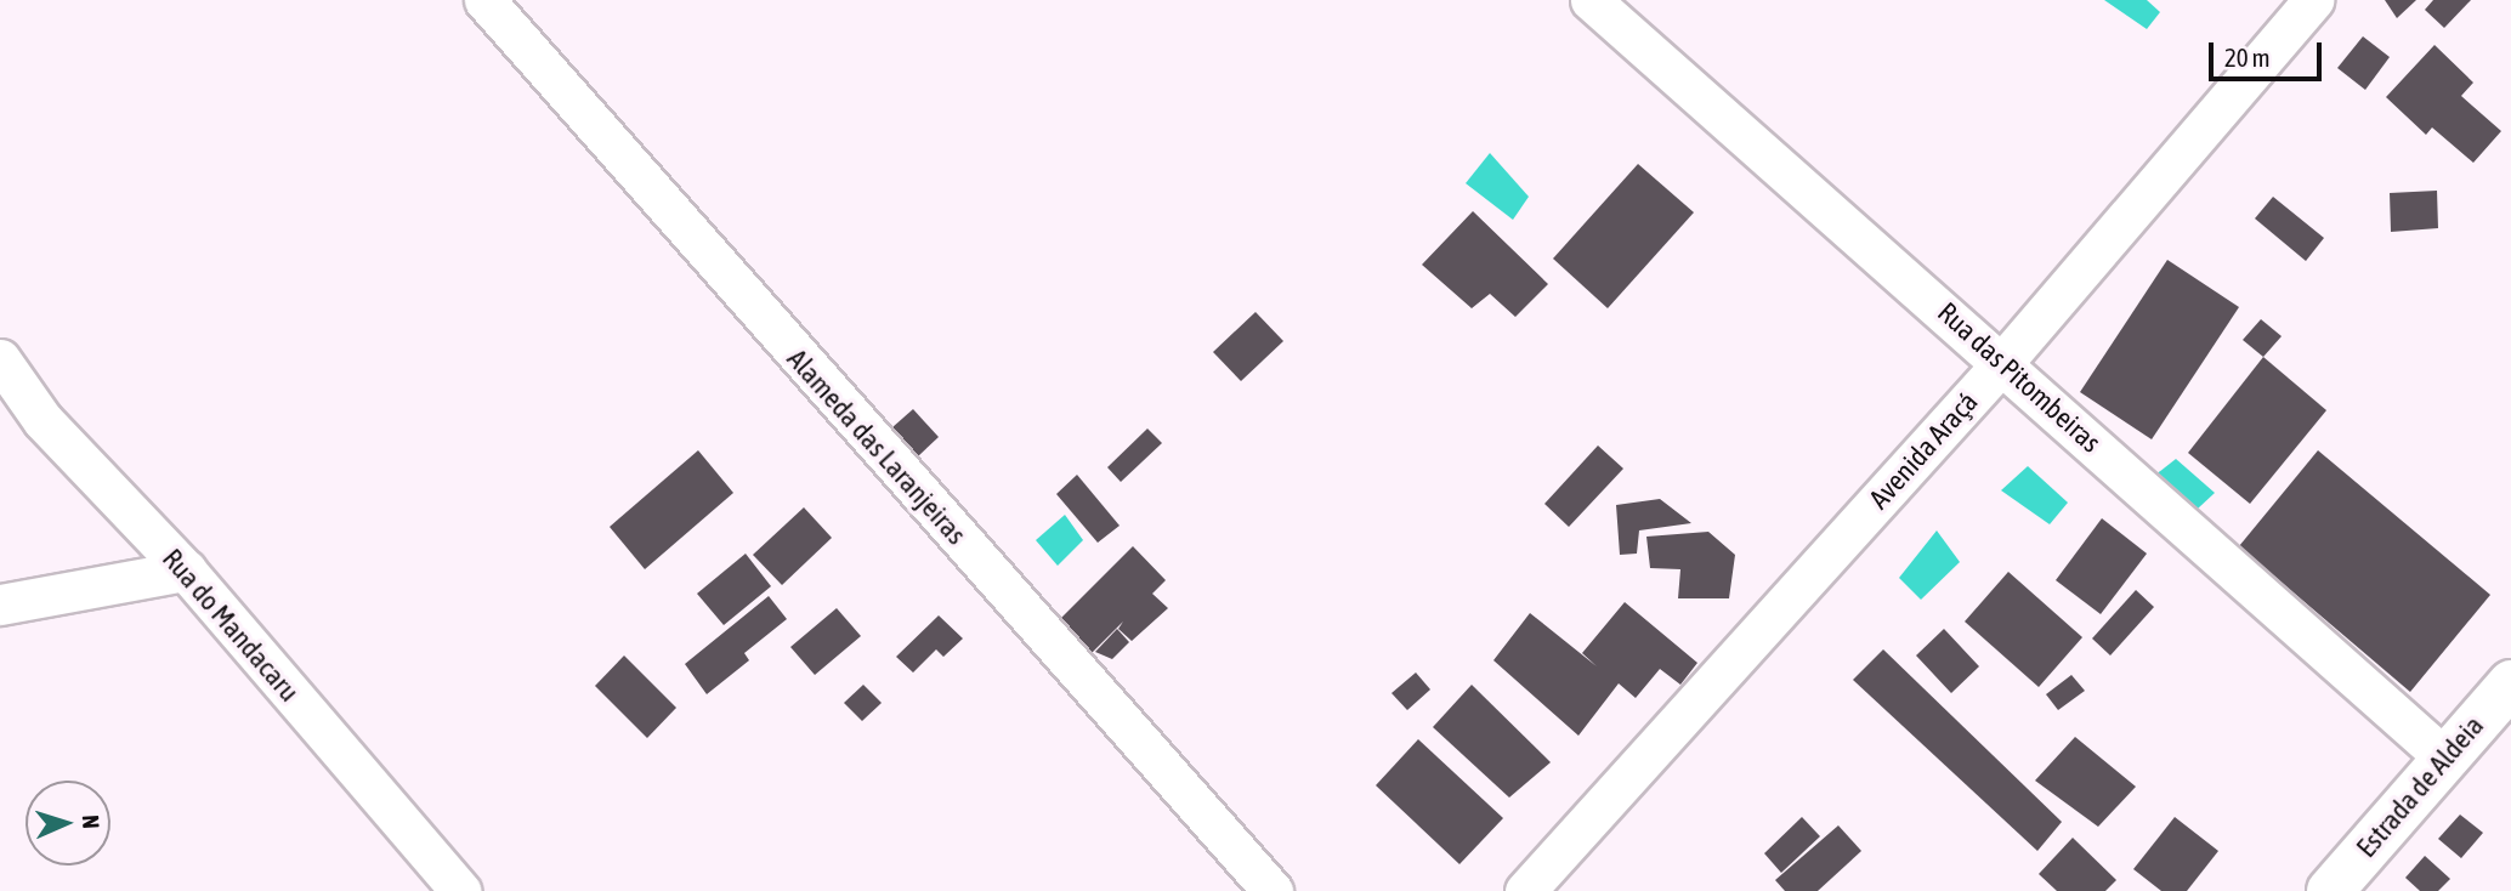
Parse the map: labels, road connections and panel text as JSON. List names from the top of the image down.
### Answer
{
  "streets": {
    "main road": ["Estrada de Aldeia"],
    "street": [
      "Rua das Pitombeiras",
      "Alameda das Laranjeiras",
      "Avenida Araçá",
      "Rua do Mandacaru"
    ]
  },
  "crossings": [
    ["Rua das Pitombeiras", "Avenida Araçá"],
    ["Rua das Pitombeiras", "Estrada de Aldeia"]
  ],
  "scale_bar": "20 m",
  "north": "right"
}
